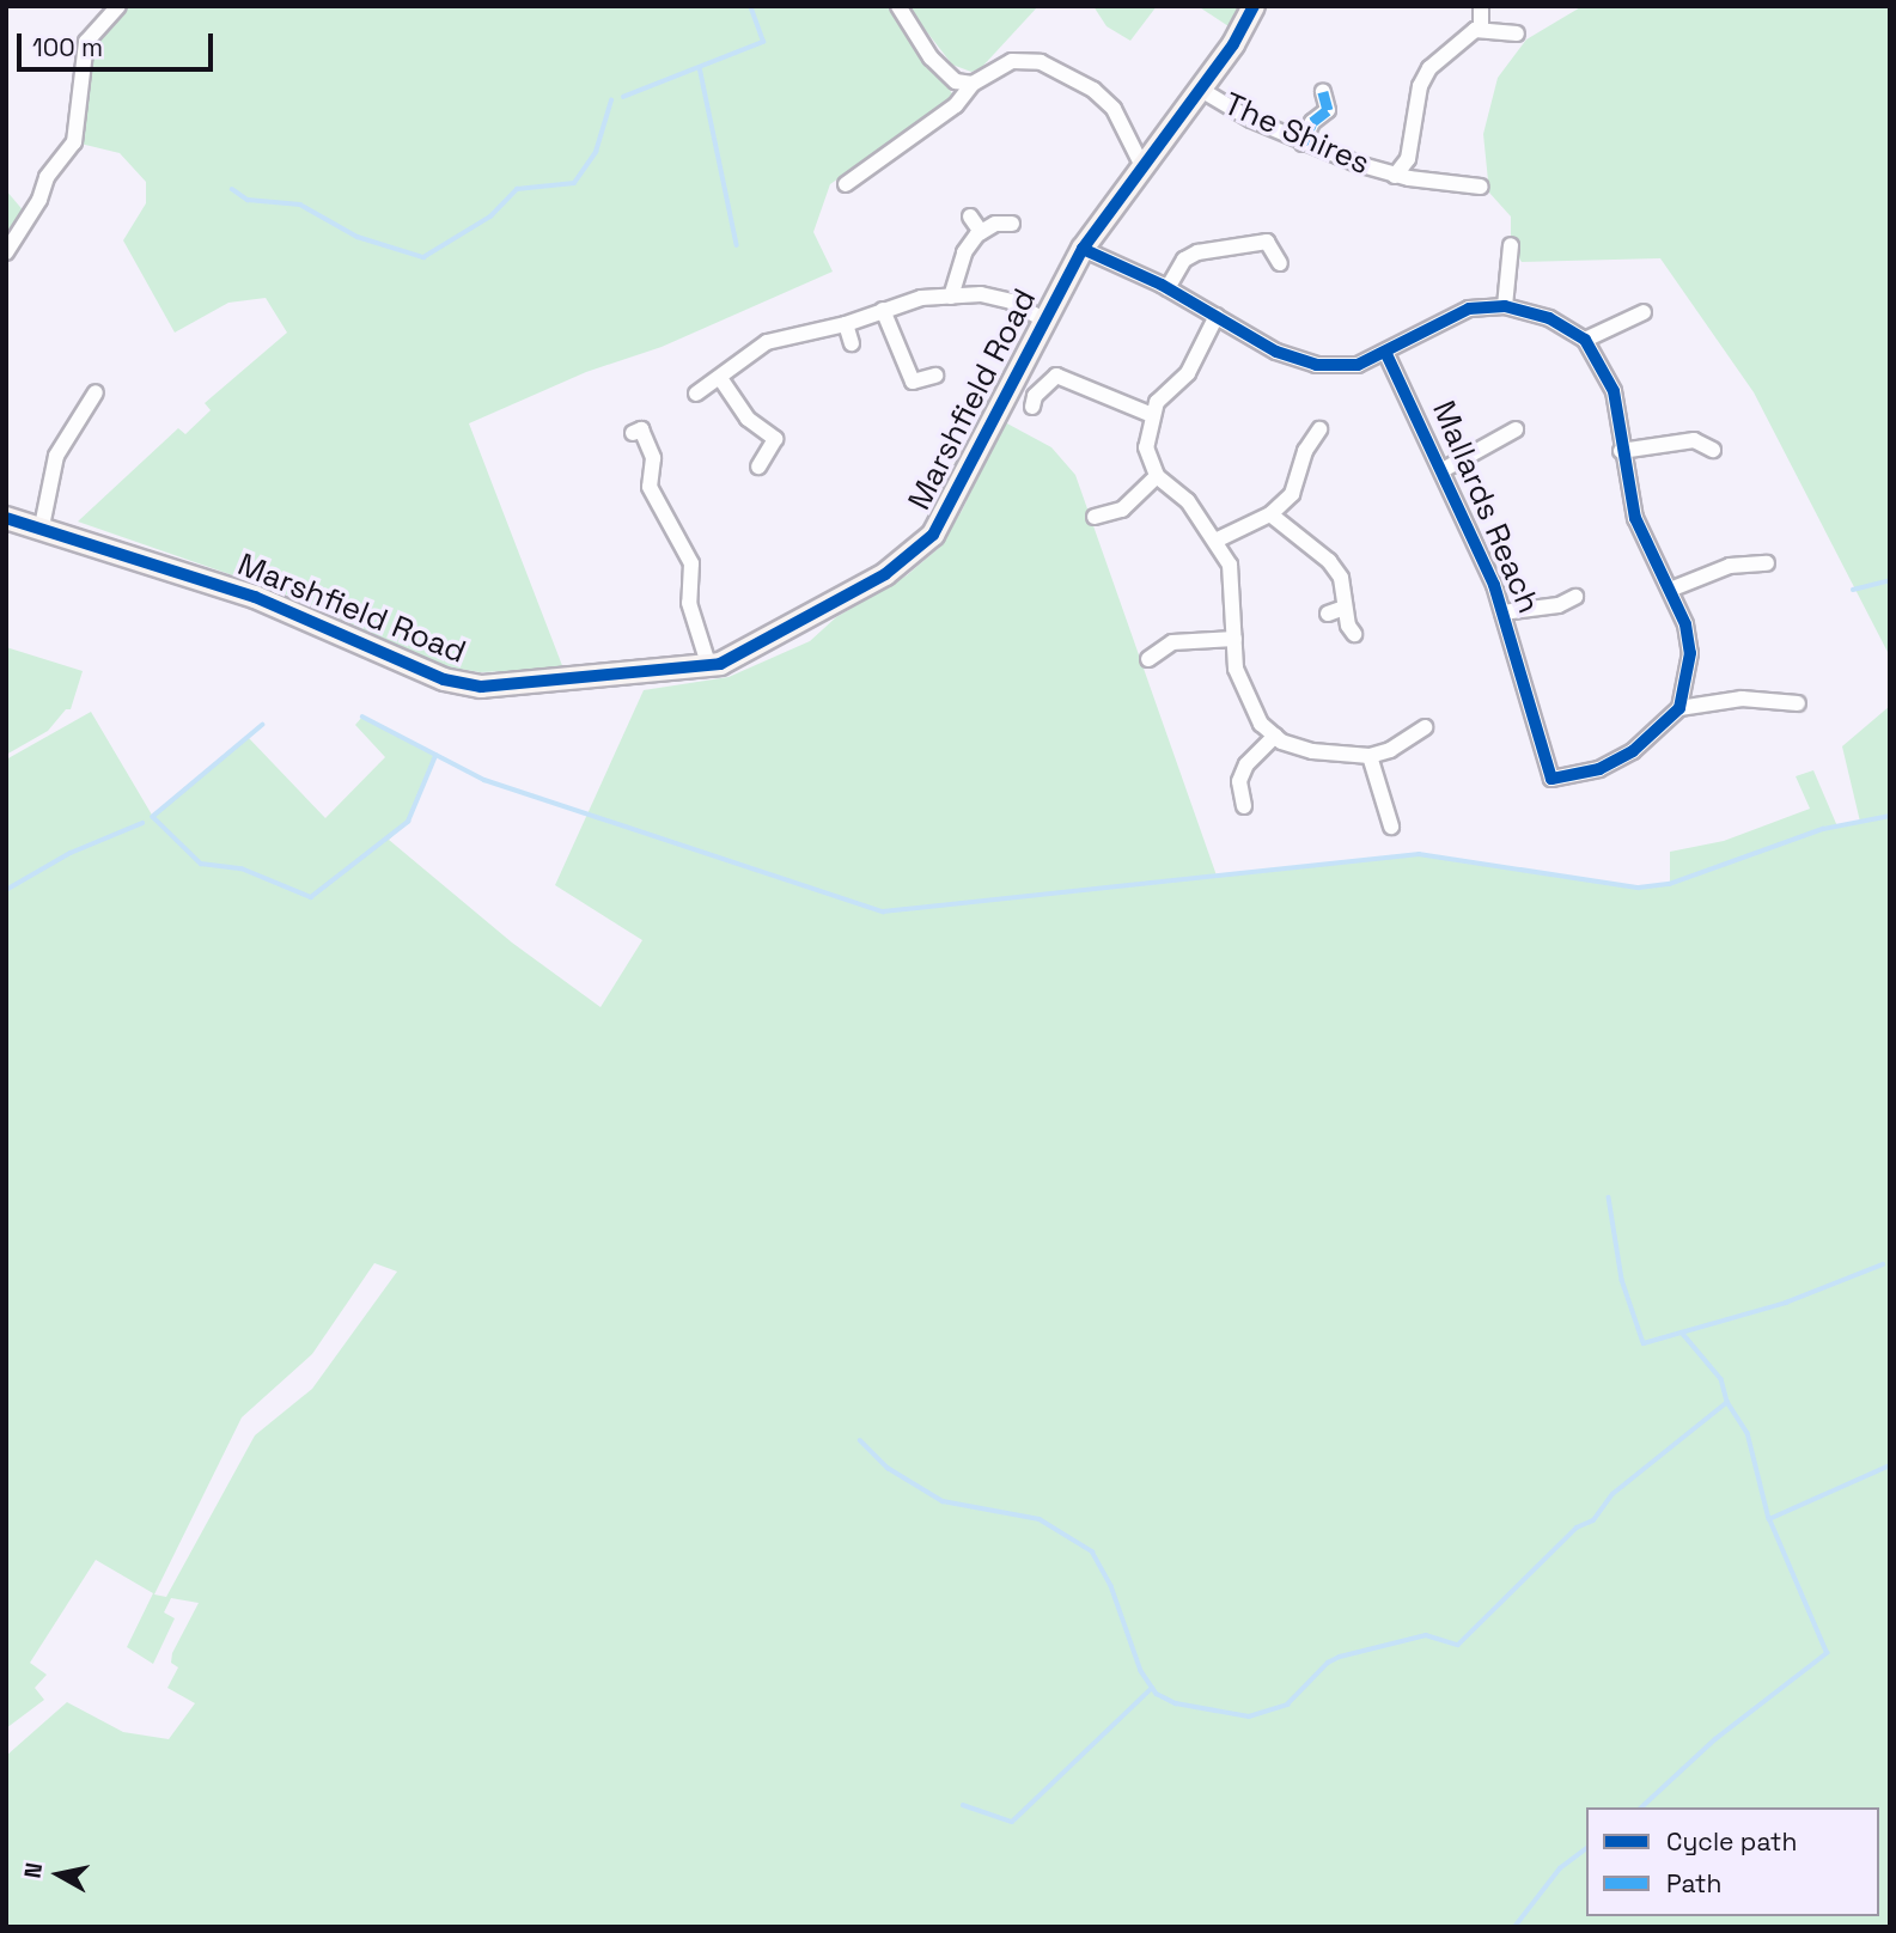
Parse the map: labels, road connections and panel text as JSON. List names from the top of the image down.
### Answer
{
  "streets": {
    "street": ["The Shires", "Marshfield Road", "Mallards Reach"]
  },
  "crossings": [
    ["The Shires", "Marshfield Road"]
  ],
  "legend": ["Cycle path", "Path"],
  "scale_bar": "100 m",
  "north": "left"
}
